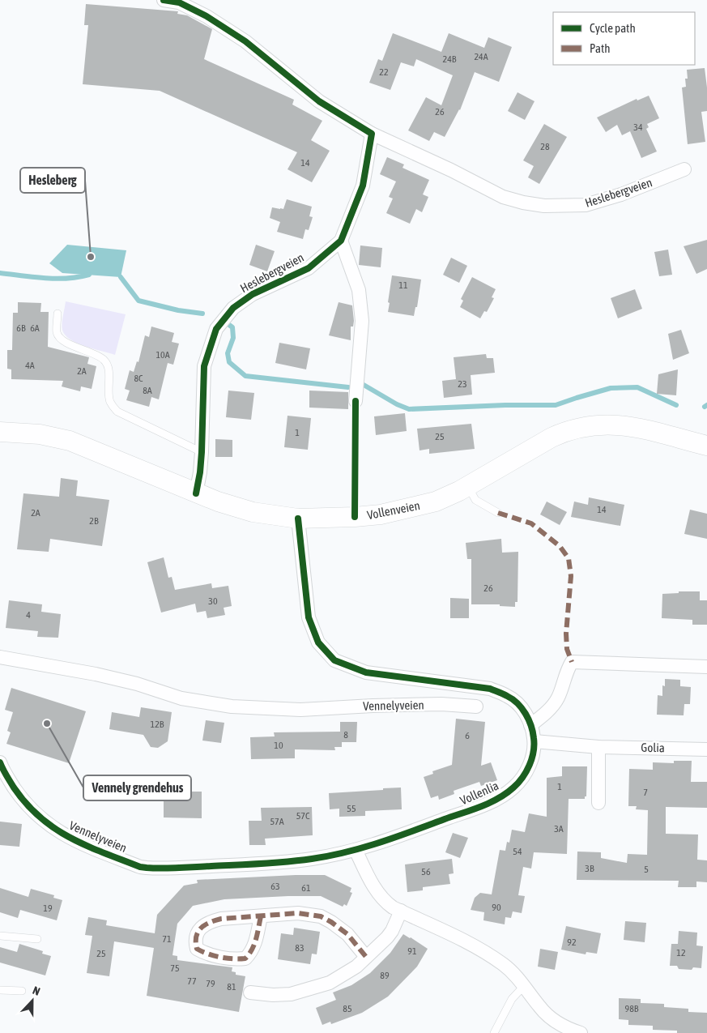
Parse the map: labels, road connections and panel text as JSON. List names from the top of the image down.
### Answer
{
  "streets": {
    "main road": ["Vollenveien"],
    "street": [
      "Heslebergveien",
      "Vennelyveien",
      "Golia",
      "Vollenlia"
    ]
  },
  "crossings": [
    ["Heslebergveien", "Vollenveien"],
    ["Vollenveien", "Vollenlia"],
    ["Vennelyveien", "Vollenlia"],
    ["Golia", "Vollenlia"]
  ],
  "places": ["Hesleberg", "Vennely grendehus"],
  "house_numbers": [
    "24A",
    "24B",
    "22",
    "26",
    "34",
    "28",
    "14",
    "11",
    "6B",
    "6A",
    "10A",
    "4A",
    "2A",
    "8C",
    "23",
    "8A",
    "1",
    "25",
    "14",
    "2A",
    "2B",
    "26",
    "30",
    "4",
    "12B",
    "8",
    "6",
    "10",
    "1",
    "7",
    "55",
    "57C",
    "57A",
    "3A",
    "54",
    "3B",
    "5",
    "56",
    "63",
    "61",
    "90",
    "19",
    "71",
    "92",
    "83",
    "91",
    "12",
    "25",
    "75",
    "89",
    "77",
    "79",
    "81",
    "85",
    "98B"
  ],
  "legend": ["Cycle path", "Path"],
  "north": "top"
}
